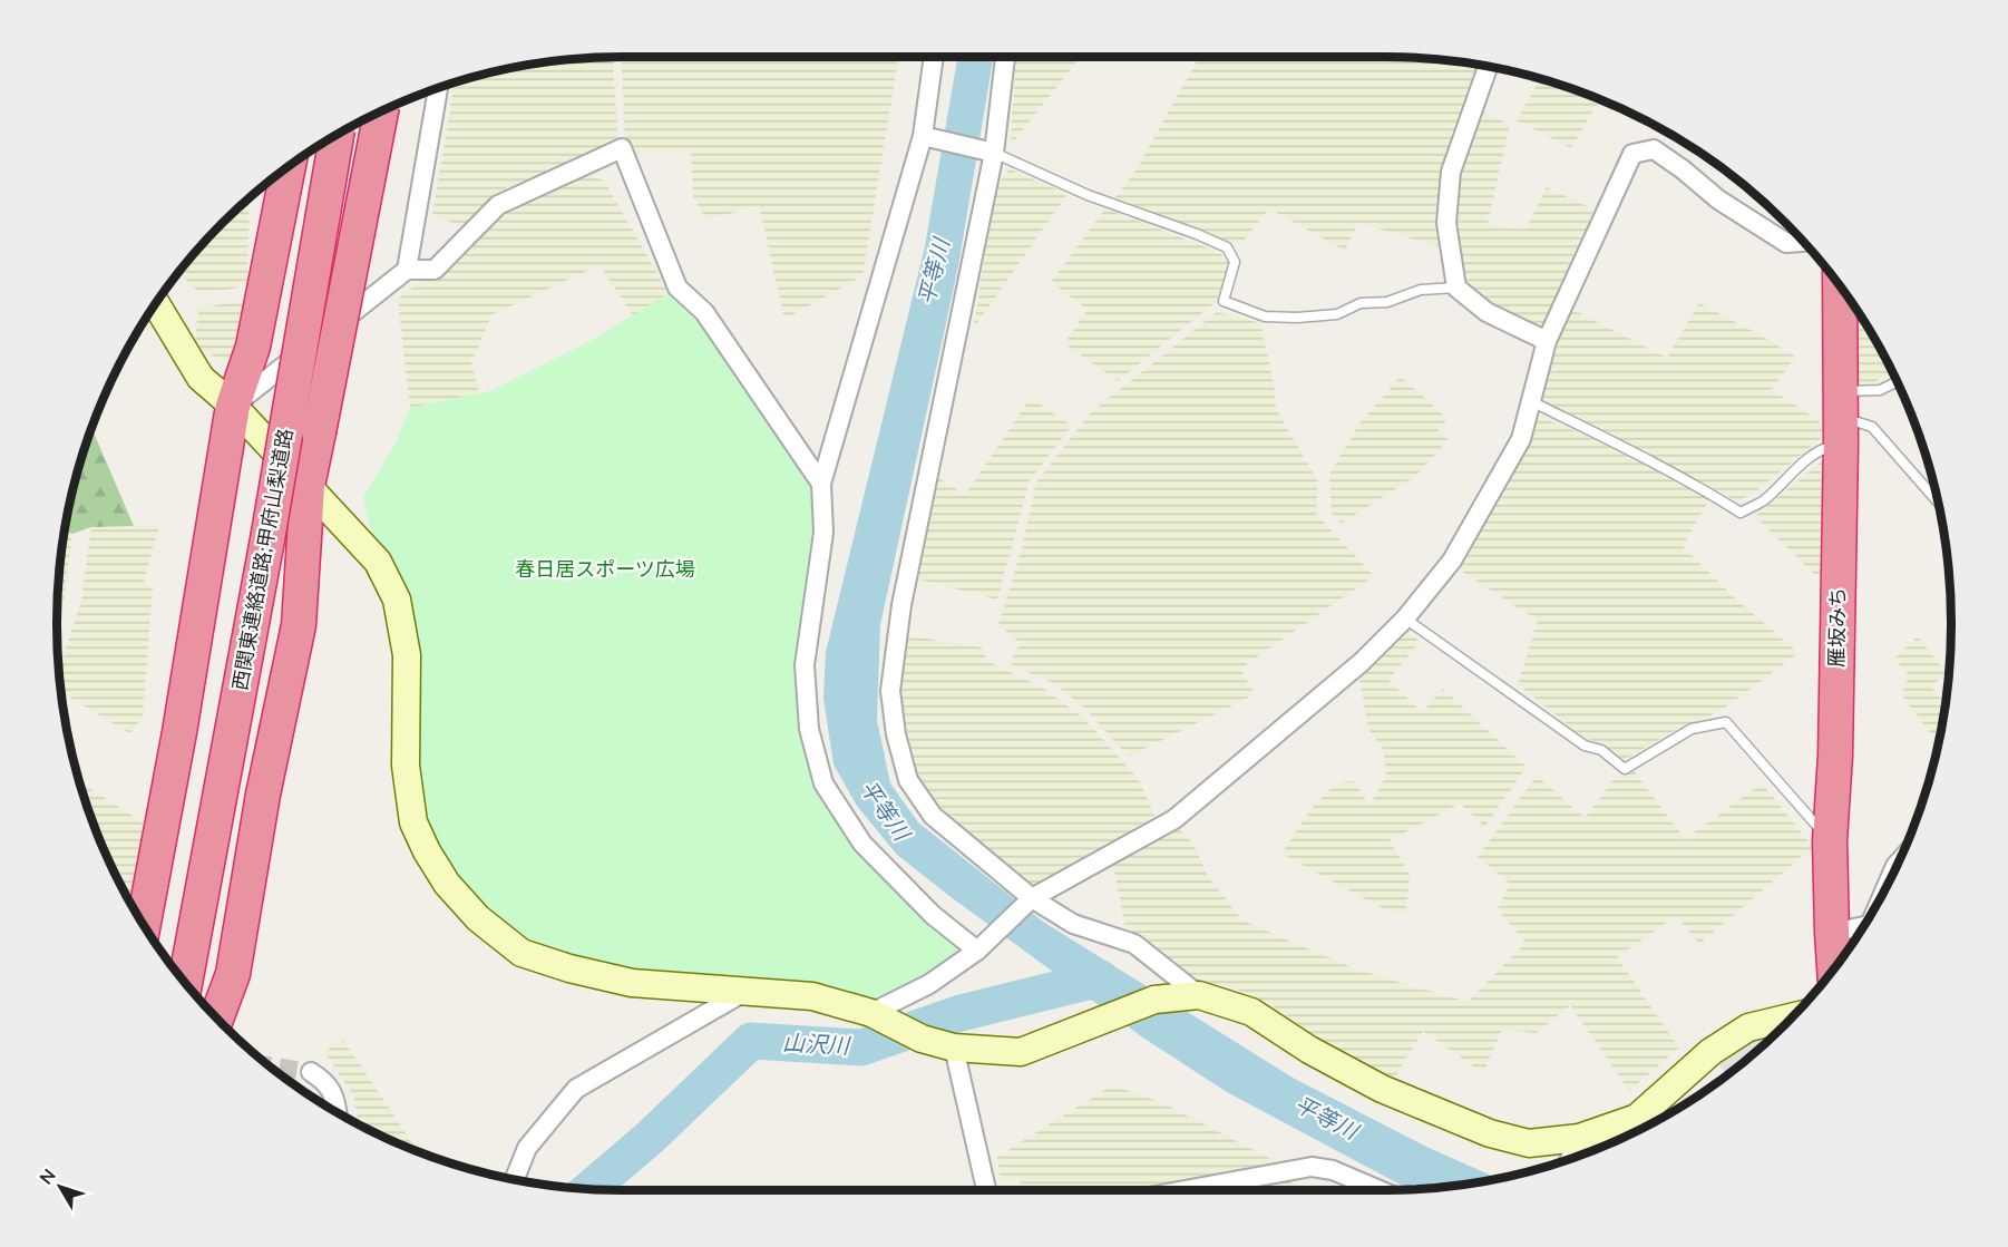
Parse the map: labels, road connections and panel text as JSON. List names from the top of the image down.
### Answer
{
  "streets": {
    "highway": ["西関東連絡道路;甲府山梨道路", "雁坂みち"]
  },
  "water": ["平等川", "山沢川"],
  "parks": ["春日居スポーツ広場"],
  "north": "top left"
}
